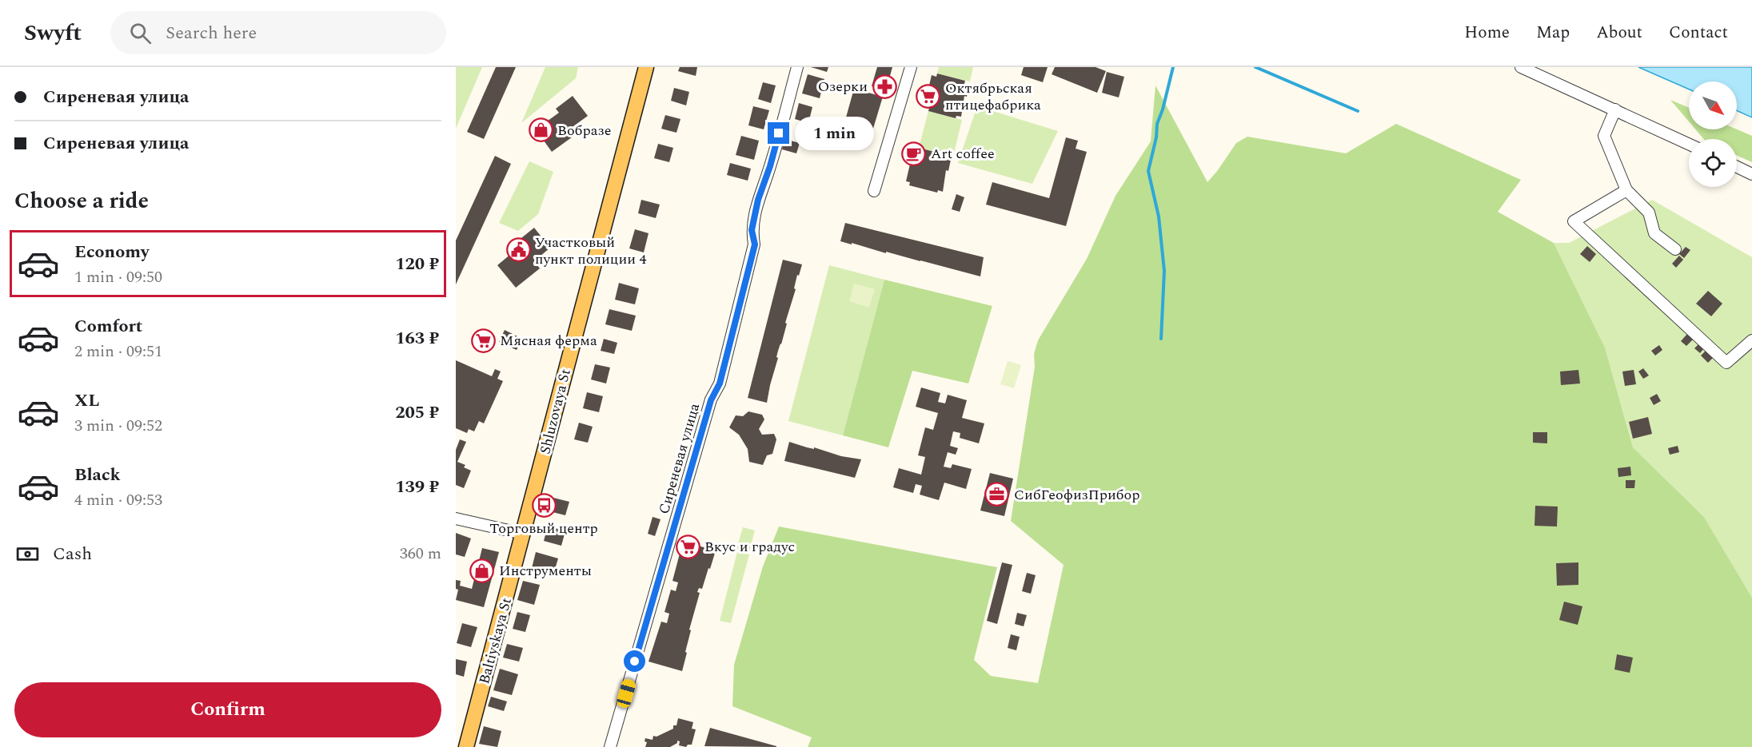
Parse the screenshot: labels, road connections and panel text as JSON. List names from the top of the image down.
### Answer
{
  "streets": {
    "main road": ["Shluzovaya St", "Baltiyskaya St"],
    "street": ["Сиреневая улица"]
  },
  "crossings": [
    ["Shluzovaya St", "Baltiyskaya St"]
  ],
  "places": {
    "pharmacy": ["Озерки"],
    "supermarket": ["Октябрьская птицефабрика", "Мясная ферма", "Вкус и градус"],
    "shop": ["Вобразе", "Инструменты"],
    "cafe": ["Art coffee"],
    "public building": ["Участковый пункт полиции 4"],
    "office": ["СибГеофизПрибор"],
    "bus stop": ["Торговый центр"]
  },
  "north": "bottom right",
  "page": {
    "header": "Swyft",
    "search": "Search here",
    "nav": [
      "Home",
      "Map",
      "About",
      "Contact"
    ],
    "banner": ["Сиреневая улица", "Сиреневая улица"],
    "bubble": "1 min",
    "heading": "Choose a ride",
    "list": [
      {
        "name": "Economy",
        "note": "1 min · 09:50",
        "value": "120 ₽"
      },
      {
        "name": "Comfort",
        "note": "2 min · 09:51",
        "value": "163 ₽"
      },
      {
        "name": "XL",
        "note": "3 min · 09:52",
        "value": "205 ₽"
      },
      {
        "name": "Black",
        "note": "4 min · 09:53",
        "value": "139 ₽"
      }
    ],
    "pay": ["Cash", "360 m"],
    "buttons": "Confirm"
  }
}
